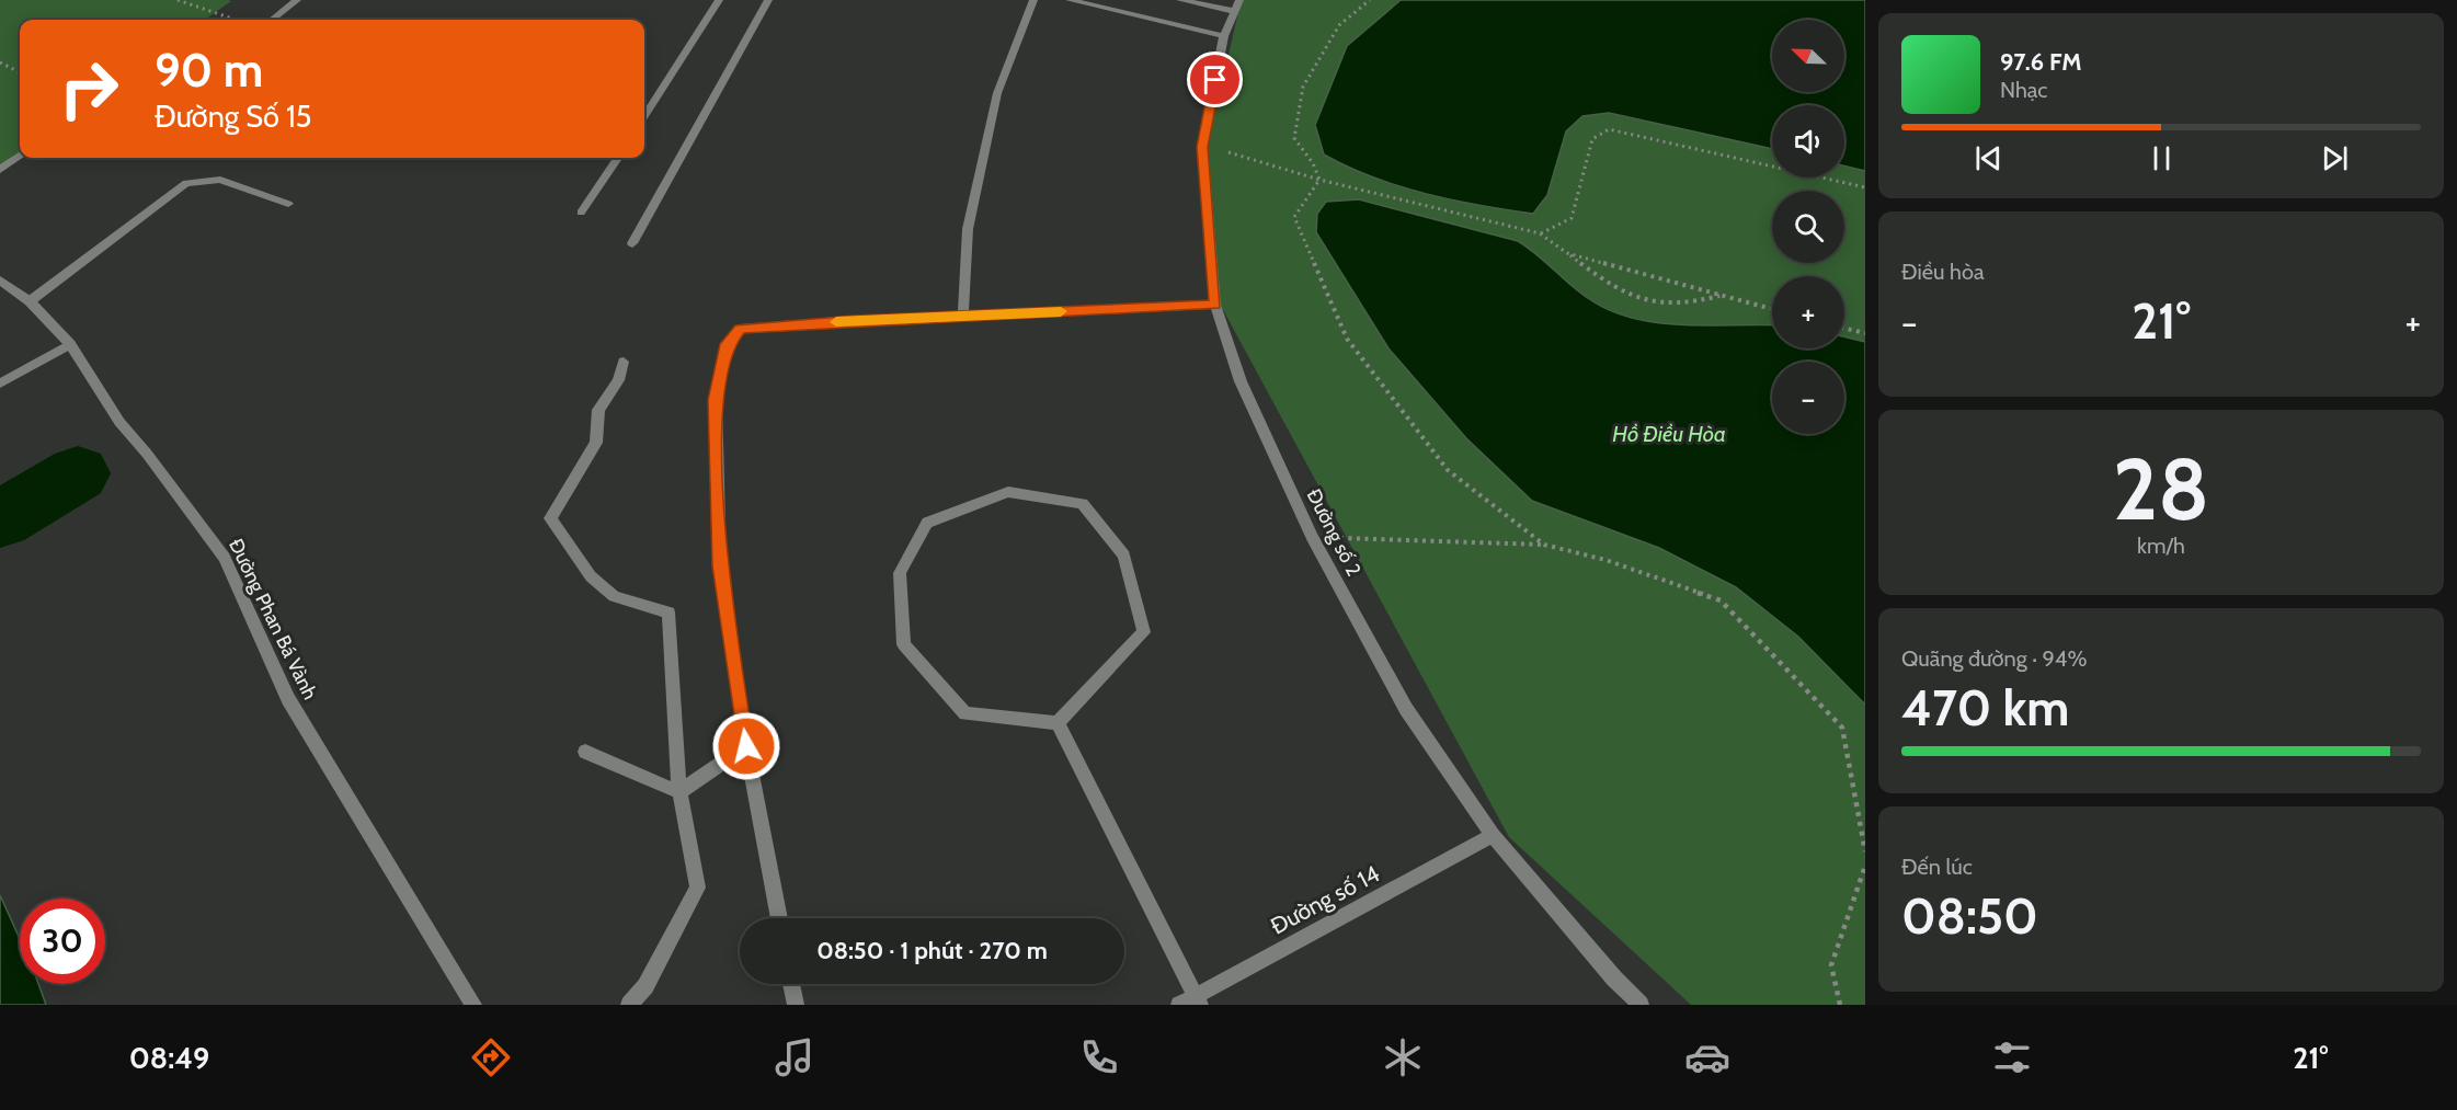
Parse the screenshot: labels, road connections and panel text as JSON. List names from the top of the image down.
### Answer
{
  "streets": {
    "street": ["Đường số 2", "Đường Phan Bá Vành", "Đường số 14"]
  },
  "crossings": [
    ["Đường số 2", "Đường số 14"]
  ],
  "water": ["Hồ Điều Hòa"],
  "north": "top left",
  "page": {
    "map_buttons": ["+", "−"],
    "turn": ["90 m", "Đường Số 15"],
    "song": ["97.6 FM", "Nhạc"],
    "tile": [
      "Điều hòa",
      ["28", "km/h"],
      ["Quãng đường · 94%", "470 km"],
      ["Đến lúc", "08:50"]
    ],
    "heat": ["−", "21°", "+"],
    "limit": "30",
    "trip": "08:50 · 1 phút · 270 m",
    "tabs": ["08:49", "21°"]
  }
}
